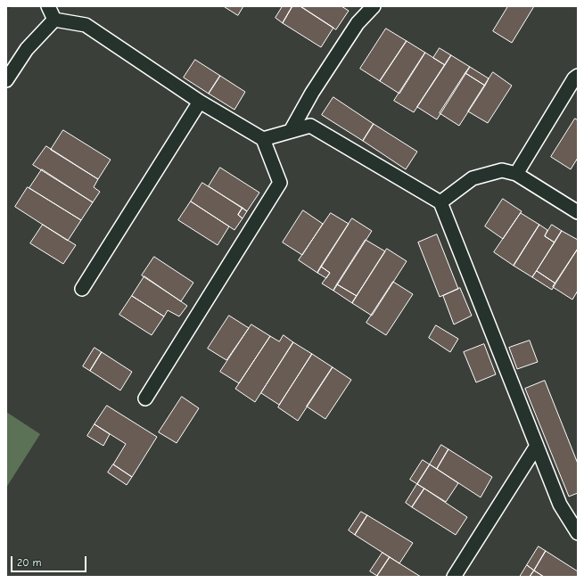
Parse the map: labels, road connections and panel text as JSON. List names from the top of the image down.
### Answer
{
  "scale_bar": "20 m"
}
